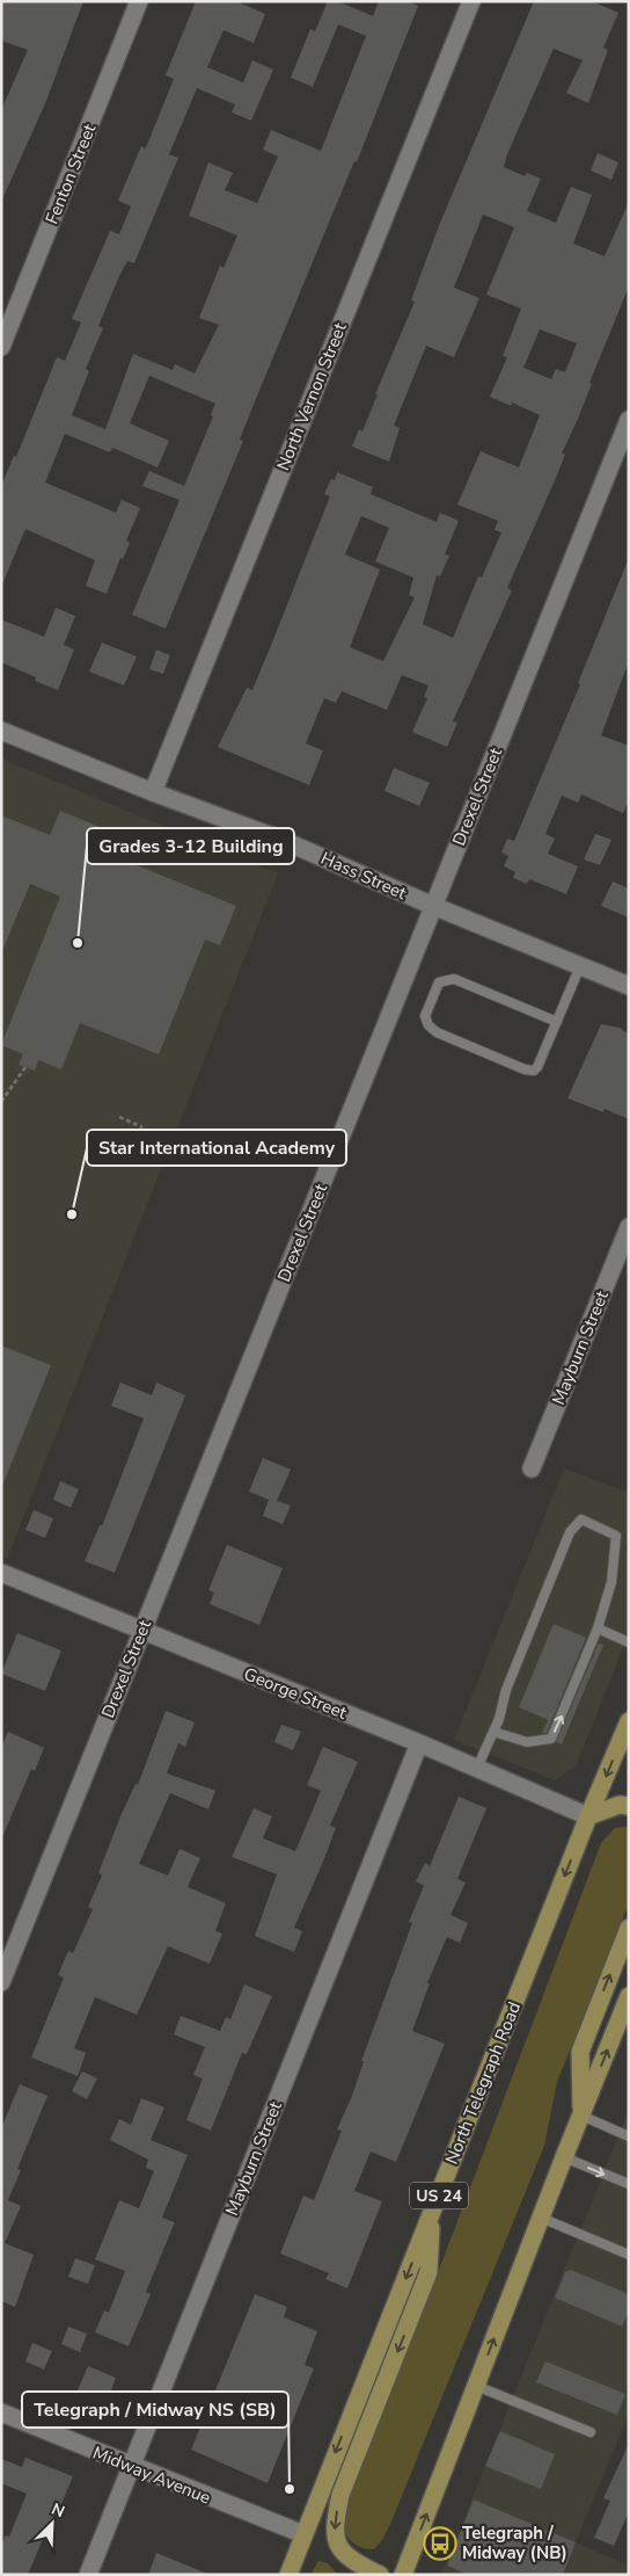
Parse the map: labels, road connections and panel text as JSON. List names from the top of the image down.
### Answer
{
  "streets": {
    "main road": ["North Telegraph Road", "US 24"],
    "street": [
      "Fenton Street",
      "North Vernon Street",
      "Drexel Street",
      "Hass Street",
      "Mayburn Street",
      "George Street",
      "Midway Avenue"
    ]
  },
  "crossings": [
    ["North Vernon Street", "Hass Street"],
    ["Drexel Street", "Hass Street"],
    ["Drexel Street", "George Street"],
    ["Mayburn Street", "George Street"],
    ["Mayburn Street", "Midway Avenue"],
    ["George Street", "North Telegraph Road"],
    ["North Telegraph Road", "Midway Avenue"]
  ],
  "places": {
    "other": ["Grades 3-12 Building", "Star International Academy", "Telegraph / Midway NS (SB)"],
    "bus stop": ["Telegraph / Midway (NB)"]
  },
  "north": "top right"
}
